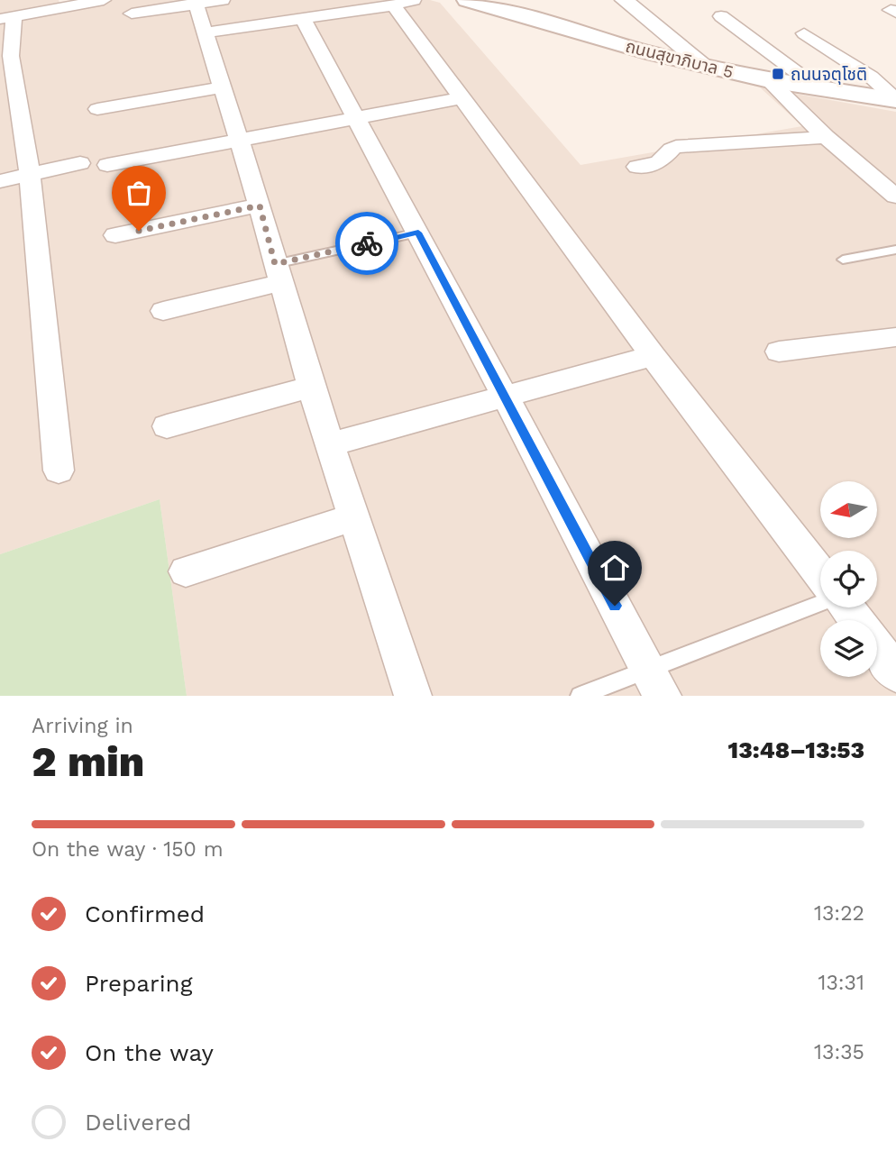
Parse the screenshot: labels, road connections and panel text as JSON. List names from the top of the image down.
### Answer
{
  "streets": {
    "main road": ["ถนนสุขาภิบาล 5"]
  },
  "places": {
    "transit": ["ถนนจตุโชติ"]
  },
  "north": "left",
  "page": {
    "heading": ["2 min", "Arriving in", "13:48–13:53"],
    "bar": "On the way · 150 m",
    "list": [
      ["Confirmed", "13:22"],
      ["Preparing", "13:31"],
      ["On the way", "13:35"],
      "Delivered"
    ]
  }
}
